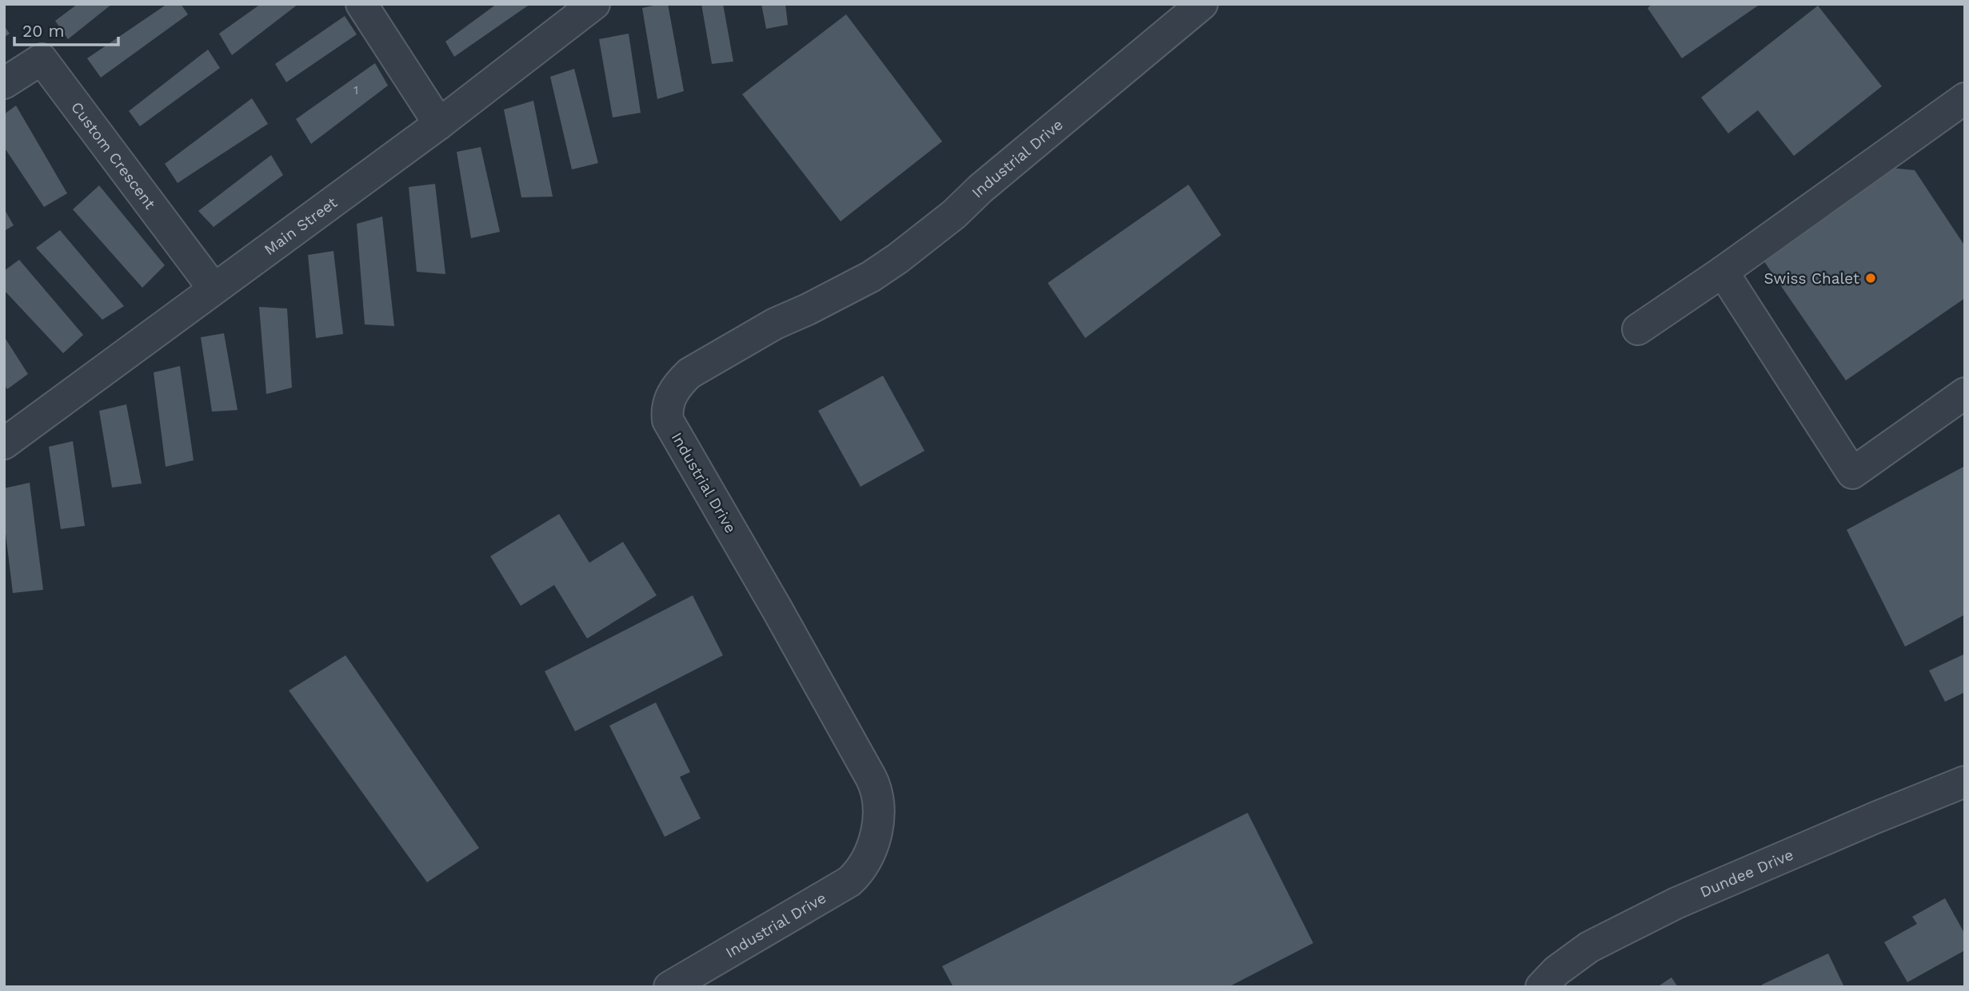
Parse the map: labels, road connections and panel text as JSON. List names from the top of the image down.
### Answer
{
  "streets": {
    "street": [
      "Custom Crescent",
      "Industrial Drive",
      "Main Street",
      "Dundee Drive"
    ]
  },
  "crossings": [
    ["Custom Crescent", "Main Street"]
  ],
  "places": ["Swiss Chalet"],
  "house_numbers": ["1"],
  "scale_bar": "20 m"
}
